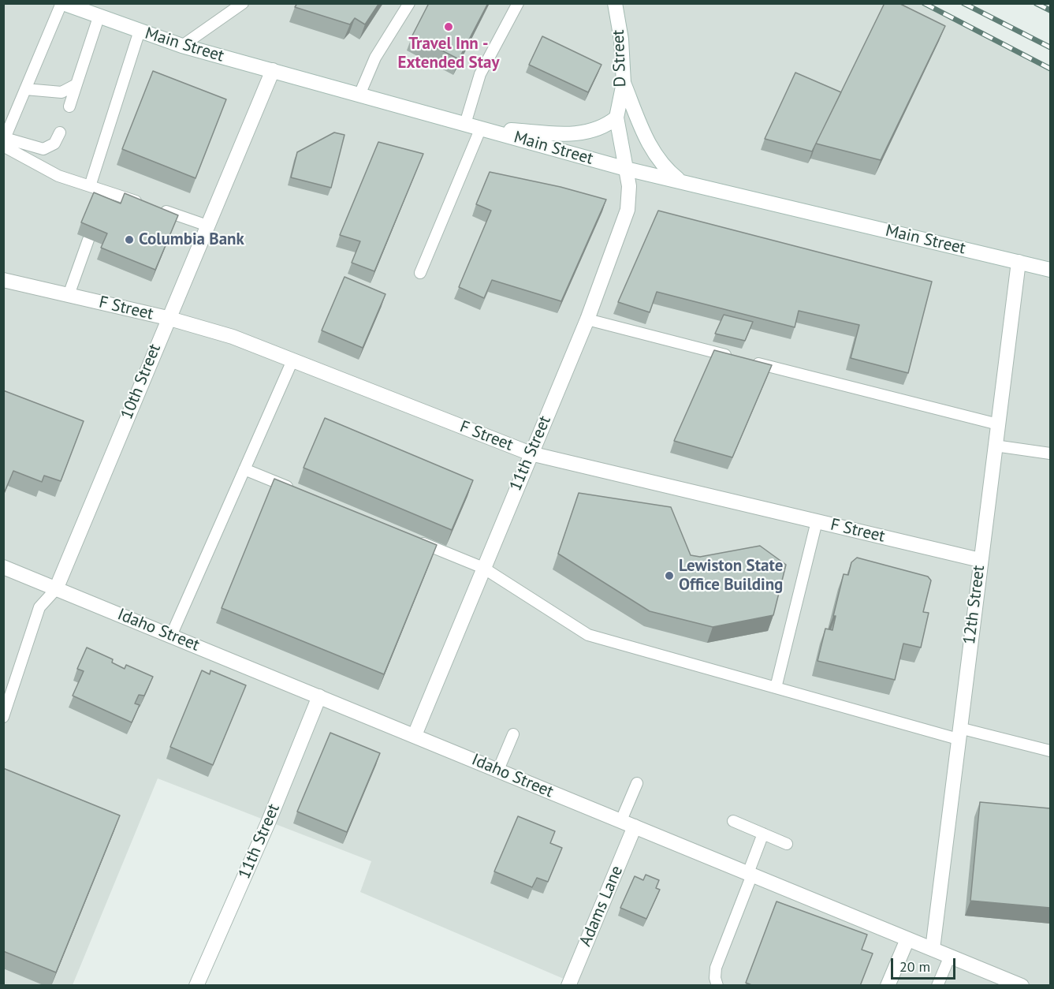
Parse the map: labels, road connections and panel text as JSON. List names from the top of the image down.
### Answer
{
  "streets": {
    "street": [
      "Main Street",
      "D Street",
      "F Street",
      "10th Street",
      "11th Street",
      "12th Street",
      "Idaho Street",
      "Adams Lane"
    ]
  },
  "crossings": [
    ["Main Street", "D Street"],
    ["Main Street", "10th Street"],
    ["Main Street", "11th Street"],
    ["Main Street", "12th Street"],
    ["D Street", "11th Street"],
    ["F Street", "10th Street"],
    ["F Street", "11th Street"],
    ["F Street", "12th Street"],
    ["10th Street", "Idaho Street"],
    ["11th Street", "Idaho Street"],
    ["12th Street", "Idaho Street"],
    ["Idaho Street", "Adams Lane"]
  ],
  "places": ["Travel Inn - Extended Stay", "Columbia Bank", "Lewiston State Office Building"],
  "scale_bar": "20 m"
}
